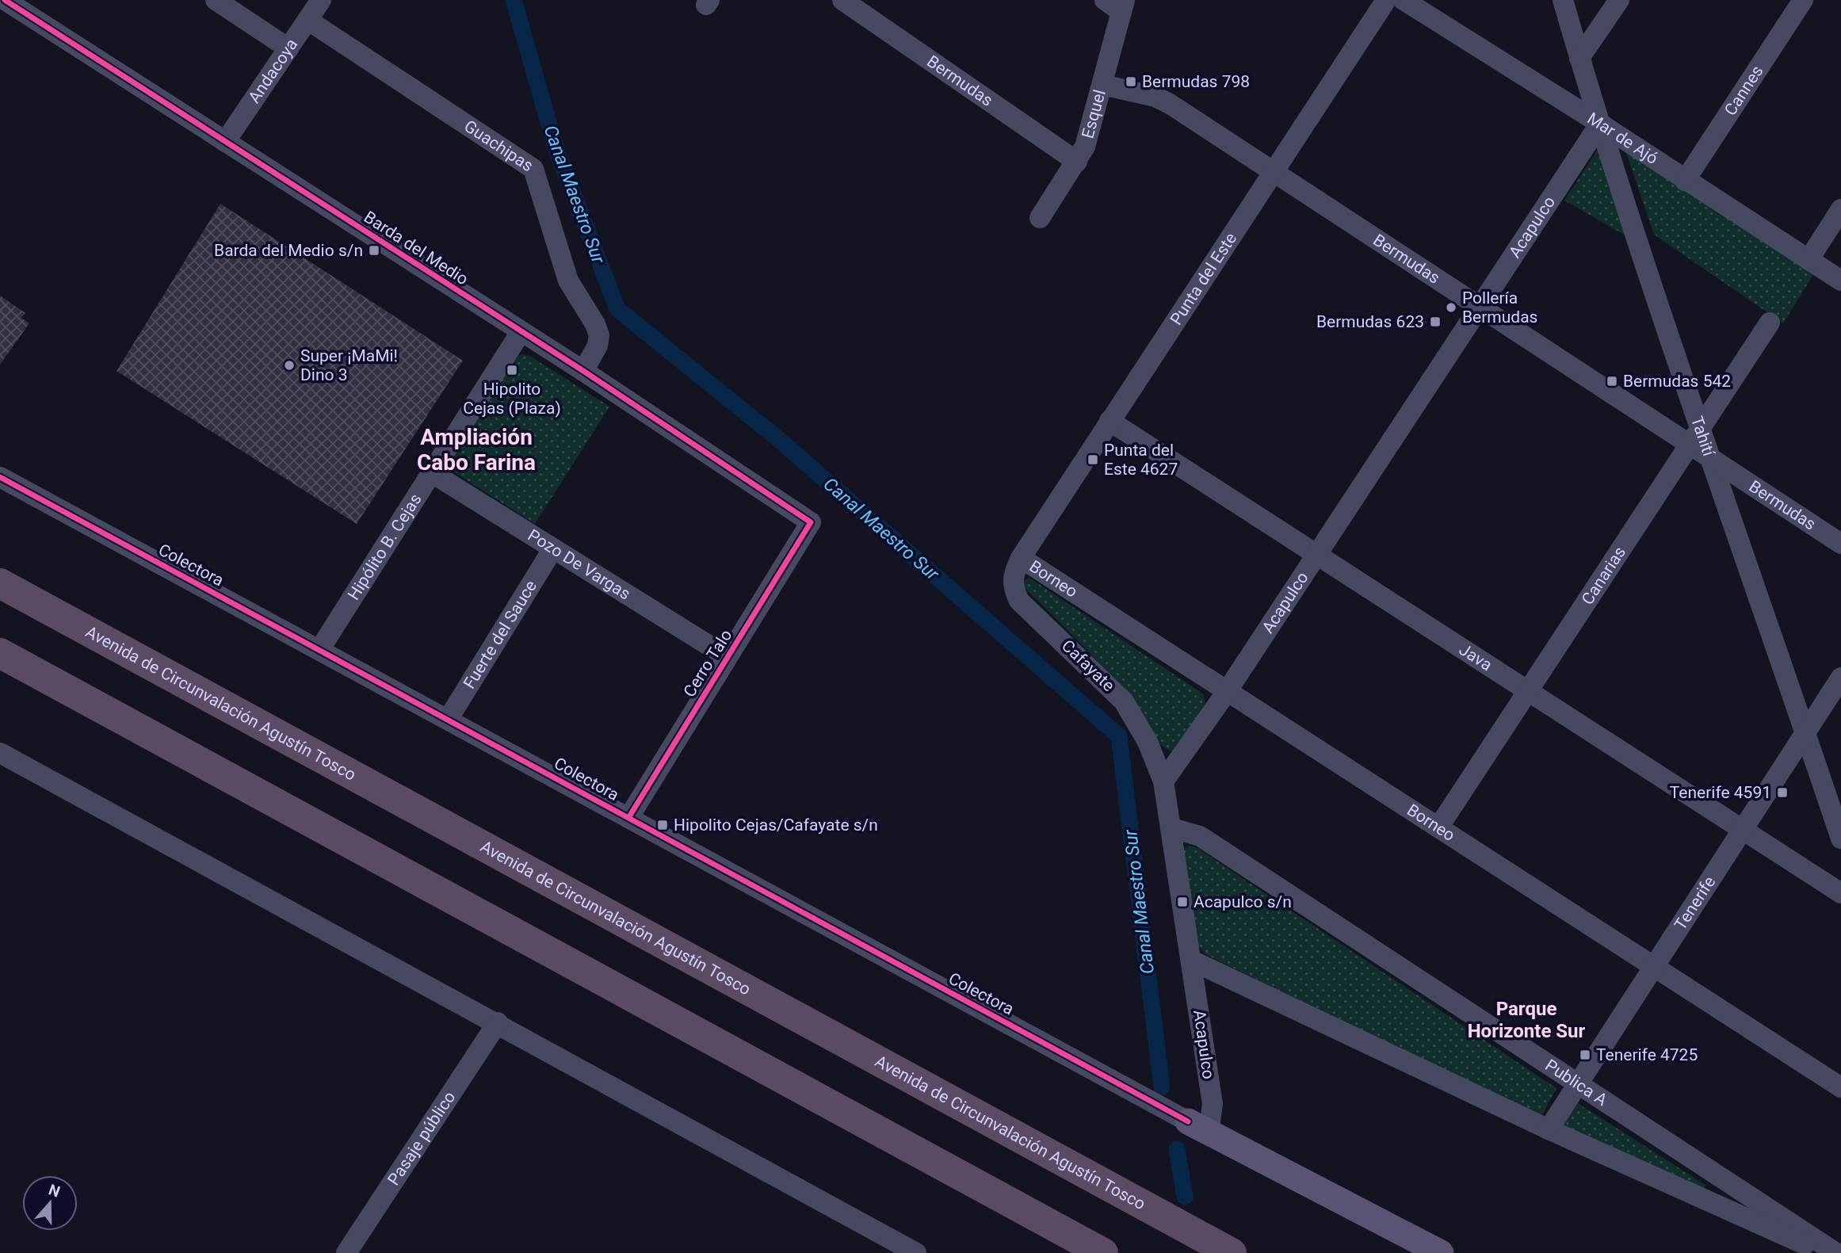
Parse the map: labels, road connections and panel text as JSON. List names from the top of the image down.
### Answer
{
  "streets": {
    "highway": ["Avenida de Circunvalación Agustín Tosco"],
    "main road": ["Colectora"],
    "street": [
      "Andacoya",
      "Bermudas",
      "Cannes",
      "Esquel",
      "Mar de Ajó",
      "Guachipas",
      "Acapulco",
      "Barda del Medio",
      "Punta del Este",
      "Tahití",
      "Hipólito B. Cejas",
      "Pozo De Vargas",
      "Canarias",
      "Borneo",
      "Fuerte del Sauce",
      "Java",
      "Cerro Talo",
      "Cafayate",
      "Tenerife",
      "Publica A",
      "Pasaje público"
    ]
  },
  "crossings": [
    ["Andacoya", "Guachipas"],
    ["Andacoya", "Barda del Medio"],
    ["Bermudas", "Esquel"],
    ["Bermudas", "Acapulco"],
    ["Bermudas", "Punta del Este"],
    ["Bermudas", "Tahití"],
    ["Bermudas", "Canarias"],
    ["Cannes", "Mar de Ajó"],
    ["Mar de Ajó", "Acapulco"],
    ["Mar de Ajó", "Tahití"],
    ["Guachipas", "Barda del Medio"],
    ["Acapulco", "Tahití"],
    ["Acapulco", "Colectora"],
    ["Acapulco", "Borneo"],
    ["Acapulco", "Java"],
    ["Acapulco", "Cafayate"],
    ["Acapulco", "Publica A"],
    ["Barda del Medio", "Hipólito B. Cejas"],
    ["Barda del Medio", "Cerro Talo"],
    ["Punta del Este", "Borneo"],
    ["Punta del Este", "Java"],
    ["Punta del Este", "Cafayate"],
    ["Tahití", "Canarias"],
    ["Tahití", "Tenerife"],
    ["Hipólito B. Cejas", "Colectora"],
    ["Hipólito B. Cejas", "Pozo De Vargas"],
    ["Colectora", "Fuerte del Sauce"],
    ["Colectora", "Cerro Talo"],
    ["Pozo De Vargas", "Fuerte del Sauce"],
    ["Pozo De Vargas", "Cerro Talo"],
    ["Canarias", "Borneo"],
    ["Canarias", "Java"],
    ["Borneo", "Cafayate"],
    ["Borneo", "Tenerife"],
    ["Java", "Tenerife"],
    ["Tenerife", "Publica A"]
  ],
  "districts": ["Ampliación Cabo Farina", "Parque Horizonte Sur"],
  "water": ["Canal Maestro Sur"],
  "places": {
    "transit": [
      "Bermudas 798",
      "Barda del Medio s/n",
      "Bermudas 623",
      "Hipolito Cejas (Plaza)",
      "Bermudas 542",
      "Punta del Este 4627",
      "Tenerife 4591",
      "Hipolito Cejas/Cafayate s/n",
      "Acapulco s/n",
      "Tenerife 4725"
    ],
    "other": ["Pollería Bermudas", "Super ¡MaMi! Dino 3"]
  },
  "north": "top"
}
